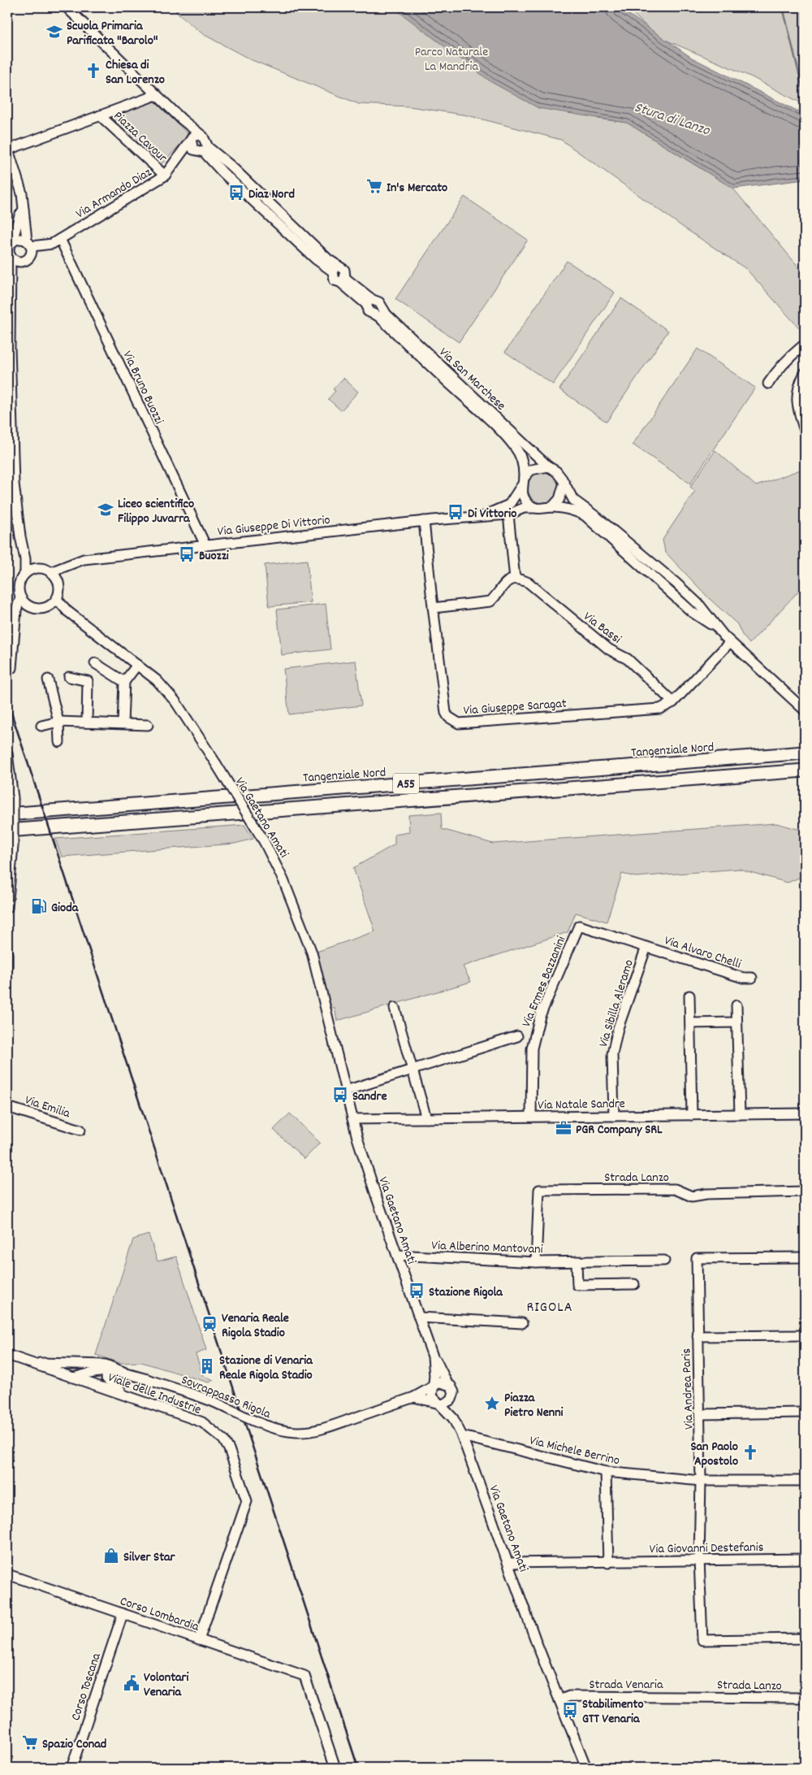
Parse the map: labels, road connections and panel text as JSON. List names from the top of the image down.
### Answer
{
  "streets": {
    "highway": ["Tangenziale Nord", "A55"],
    "street": [
      "Piazza Cavour",
      "Via Armando Diaz",
      "Via San Marchese",
      "Via Bruno Buozzi",
      "Via Giuseppe Di Vittorio",
      "Via Bassi",
      "Via Giuseppe Saragat",
      "Via Gaetano Amati",
      "Via Alvaro Chelli",
      "Via Ermes Bazzanini",
      "Via Sibilla Aleramo",
      "Via Natale Sandre",
      "Via Emilia",
      "Strada Lanzo",
      "Via Alberino Mantovani",
      "Via Andrea Paris",
      "Viale delle Industrie",
      "Sovrappasso Rigola",
      "Via Michele Berrino",
      "Via Giovanni Destefanis",
      "Corso Lombardia",
      "Strada Venaria",
      "Corso Toscana"
    ]
  },
  "crossings": [
    ["Piazza Cavour", "Via Armando Diaz"],
    ["Via Armando Diaz", "Via Bruno Buozzi"],
    ["Via San Marchese", "Via Giuseppe Di Vittorio"],
    ["Via San Marchese", "Via Giuseppe Saragat"],
    ["Via Bruno Buozzi", "Via Giuseppe Di Vittorio"],
    ["Via Giuseppe Di Vittorio", "Via Giuseppe Saragat"],
    ["Via Giuseppe Di Vittorio", "Via Gaetano Amati"],
    ["Via Bassi", "Via Giuseppe Saragat"],
    ["Via Gaetano Amati", "Via Natale Sandre"],
    ["Via Gaetano Amati", "Via Alberino Mantovani"],
    ["Via Gaetano Amati", "Sovrappasso Rigola"],
    ["Via Gaetano Amati", "Via Michele Berrino"],
    ["Via Gaetano Amati", "Via Giovanni Destefanis"],
    ["Via Gaetano Amati", "Strada Venaria"],
    ["Via Alvaro Chelli", "Via Ermes Bazzanini"],
    ["Via Alvaro Chelli", "Via Sibilla Aleramo"],
    ["Via Ermes Bazzanini", "Via Sibilla Aleramo"],
    ["Via Ermes Bazzanini", "Via Natale Sandre"],
    ["Via Sibilla Aleramo", "Via Natale Sandre"],
    ["Strada Lanzo", "Via Alberino Mantovani"],
    ["Strada Lanzo", "Strada Venaria"],
    ["Via Andrea Paris", "Via Michele Berrino"],
    ["Via Andrea Paris", "Via Giovanni Destefanis"],
    ["Viale delle Industrie", "Sovrappasso Rigola"],
    ["Viale delle Industrie", "Corso Lombardia"],
    ["Corso Lombardia", "Corso Toscana"]
  ],
  "districts": ["RIGOLA"],
  "water": ["Stura di Lanzo"],
  "parks": ["Parco Naturale La Mandria"],
  "places": {
    "school or university": ["Scuola Primaria Parificata \"Barolo\"", "Liceo scientifico Filippo Juvarra"],
    "church": ["Chiesa di San Lorenzo", "San Paolo Apostolo"],
    "supermarket": ["In's Mercato", "Spazio Conad"],
    "bus stop": [
      "Diaz Nord",
      "Di Vittorio",
      "Buozzi",
      "Sandre",
      "Stazione Rigola",
      "Stabilimento GTT Venaria"
    ],
    "fuel station": ["Gioda"],
    "office": ["PGR Company SRL"],
    "station": ["Venaria Reale Rigola Stadio"],
    "building": ["Stazione di Venaria Reale Rigola Stadio"],
    "place": ["Piazza Pietro Nenni"],
    "shop": ["Silver Star"],
    "public building": ["Volontari Venaria"]
  }
}
